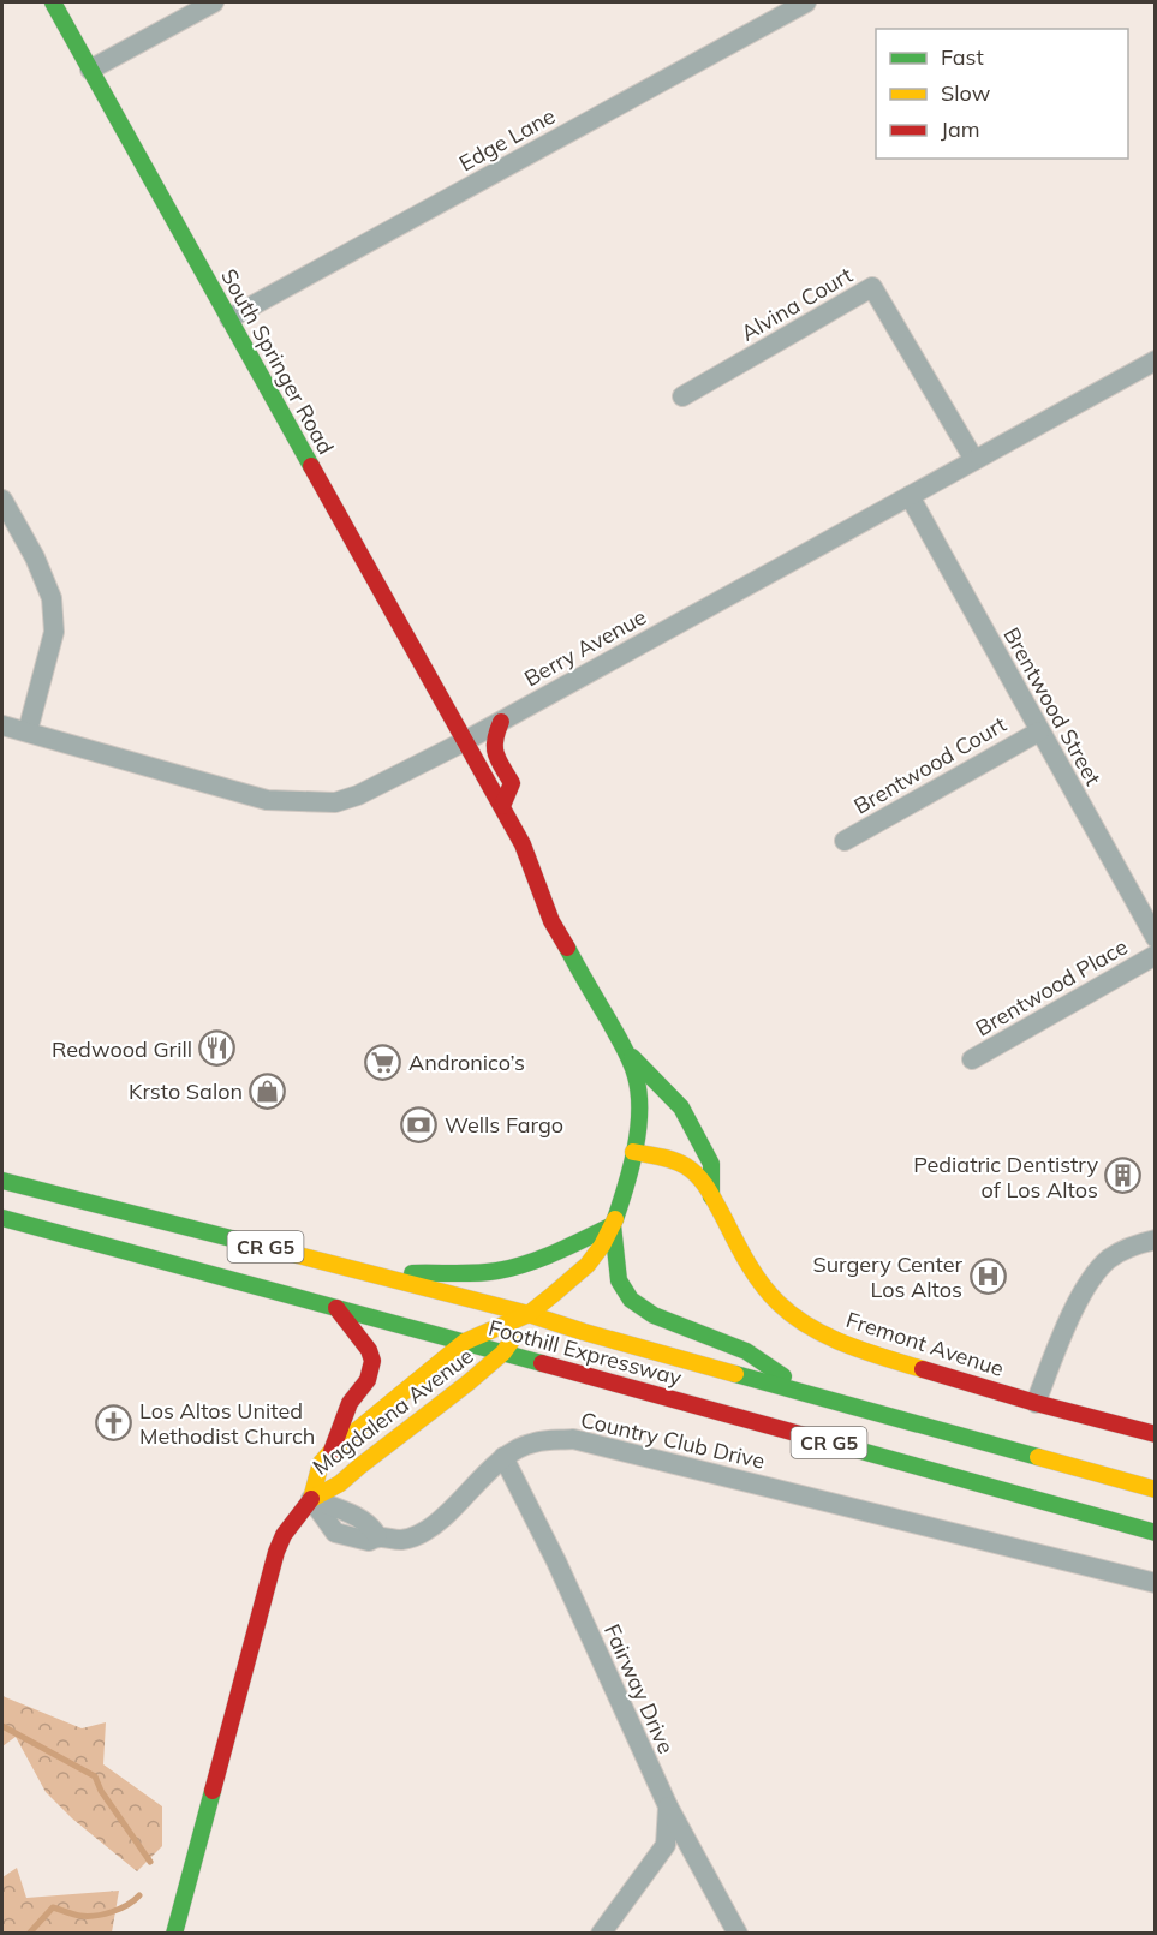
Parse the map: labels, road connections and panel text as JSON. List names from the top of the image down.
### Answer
{
  "streets": {
    "main road": [
      "South Springer Road",
      "CR G5",
      "Fremont Avenue",
      "Foothill Expressway",
      "Magdalena Avenue"
    ],
    "street": [
      "Edge Lane",
      "Alvina Court",
      "Berry Avenue",
      "Brentwood Street",
      "Brentwood Court",
      "Brentwood Place",
      "Country Club Drive",
      "Fairway Drive"
    ]
  },
  "crossings": [
    ["Edge Lane", "South Springer Road"],
    ["Alvina Court", "Berry Avenue"],
    ["South Springer Road", "Berry Avenue"],
    ["South Springer Road", "Fremont Avenue"],
    ["South Springer Road", "Foothill Expressway"],
    ["South Springer Road", "Magdalena Avenue"],
    ["Berry Avenue", "Brentwood Street"],
    ["Brentwood Street", "Brentwood Court"],
    ["Foothill Expressway", "Magdalena Avenue"],
    ["Magdalena Avenue", "Country Club Drive"],
    ["Country Club Drive", "Fairway Drive"]
  ],
  "places": {
    "restaurant": ["Redwood Grill"],
    "supermarket": ["Andronico’s"],
    "shop": ["Krsto Salon"],
    "bank": ["Wells Fargo"],
    "building": ["Pediatric Dentistry of Los Altos"],
    "hospital": ["Surgery Center Los Altos"],
    "church": ["Los Altos United Methodist Church"]
  },
  "legend": ["Fast", "Slow", "Jam"]
}
